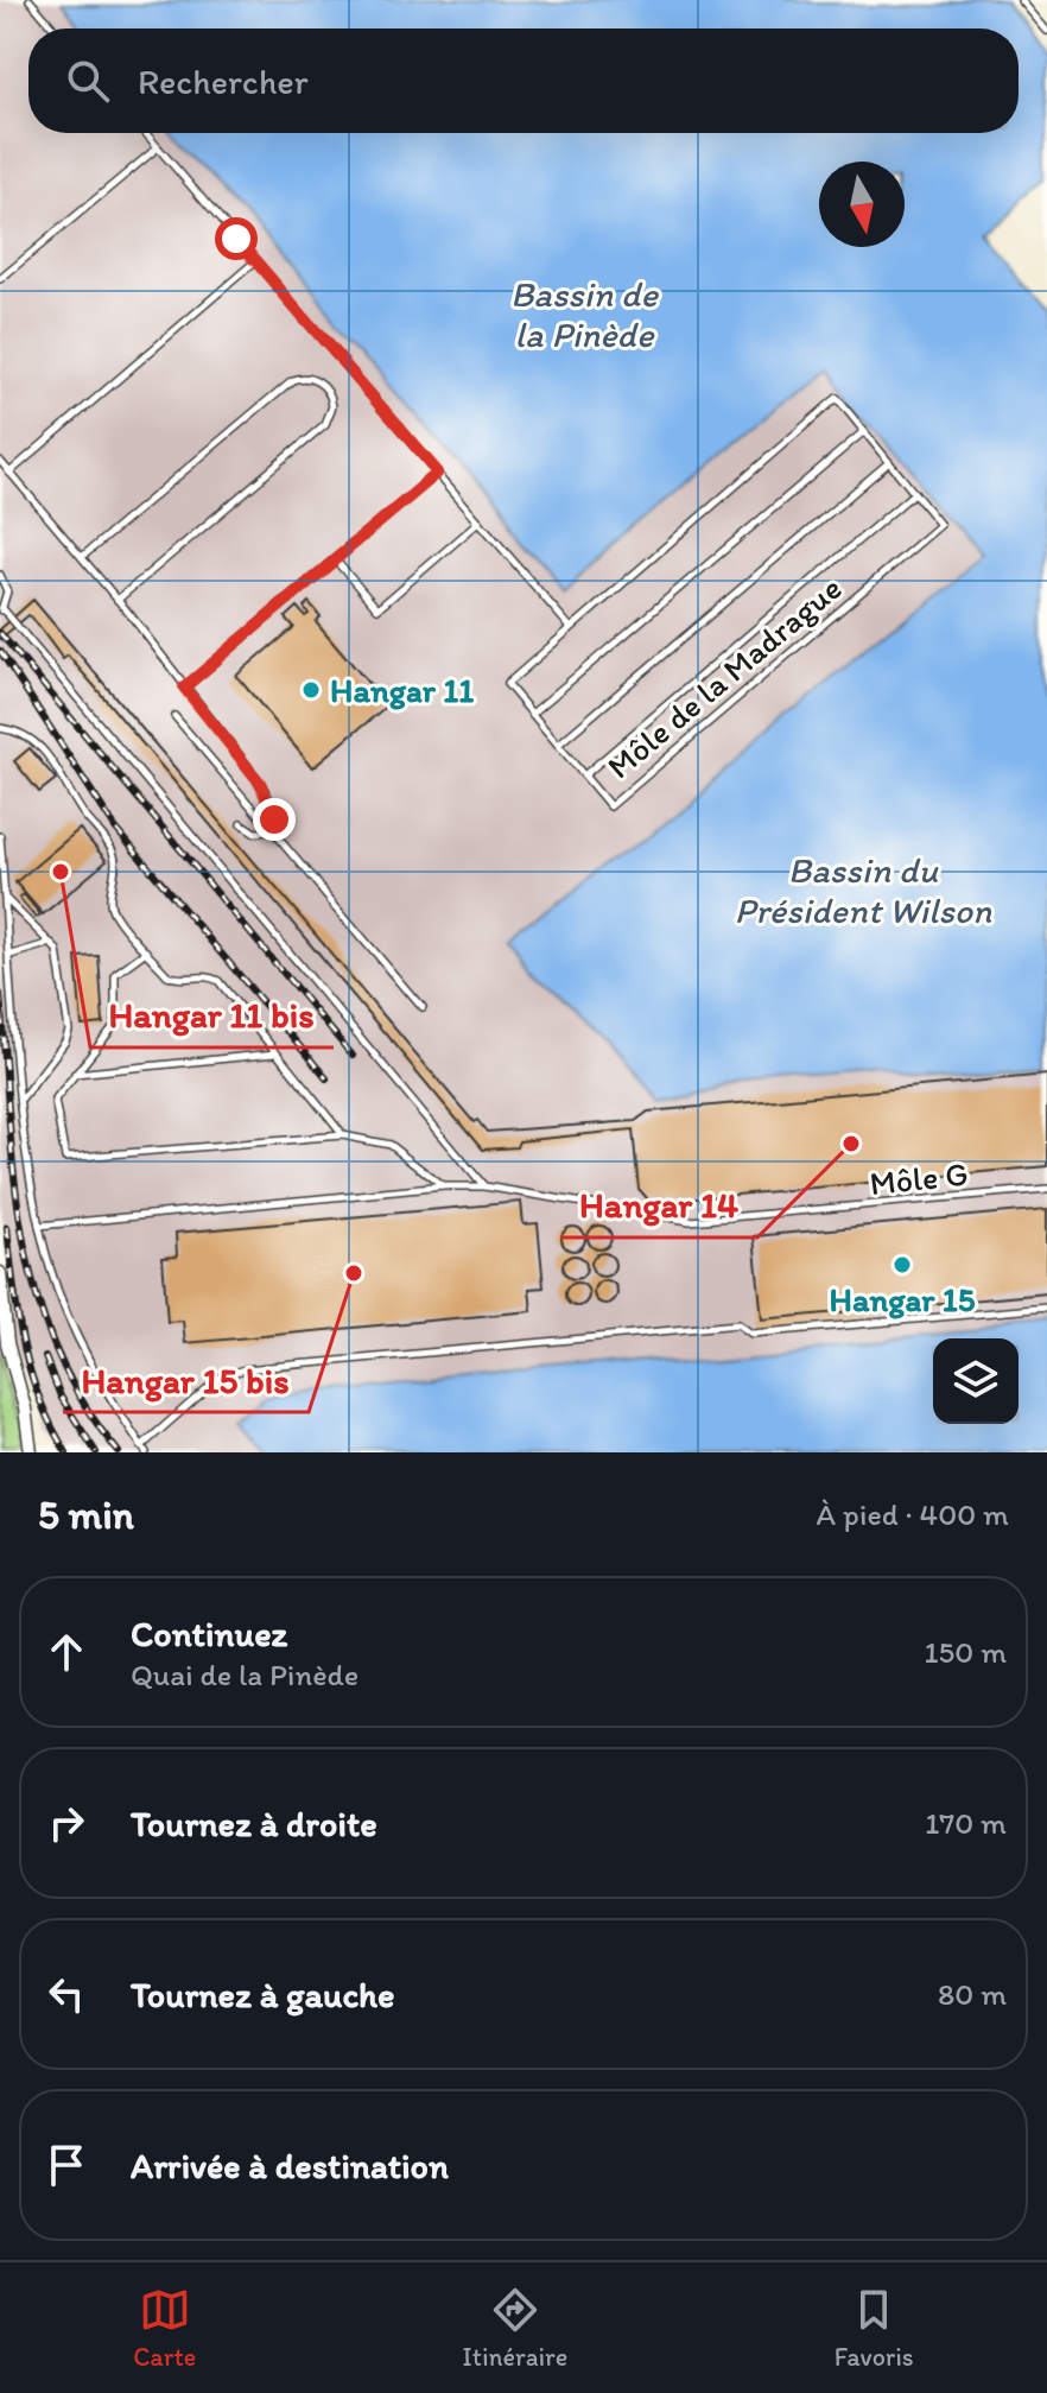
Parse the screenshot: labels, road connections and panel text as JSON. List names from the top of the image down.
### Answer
{
  "streets": {
    "lane": ["Môle de la Madrague", "Môle G"]
  },
  "water": ["Bassin de la Pinède", "Bassin du Président Wilson"],
  "places": [
    "Hangar 11",
    "Hangar 11 bis",
    "Hangar 14",
    "Hangar 15",
    "Hangar 15 bis"
  ],
  "north": "bottom",
  "page": {
    "search": "Rechercher",
    "heading": ["5 min", "À pied · 400 m"],
    "list": [
      ["Continuez", "Quai de la Pinède", "150 m"],
      ["Tournez à droite", "170 m"],
      ["Tournez à gauche", "80 m"],
      "Arrivée à destination"
    ],
    "nav": ["Carte", "Itinéraire", "Favoris"]
  }
}
